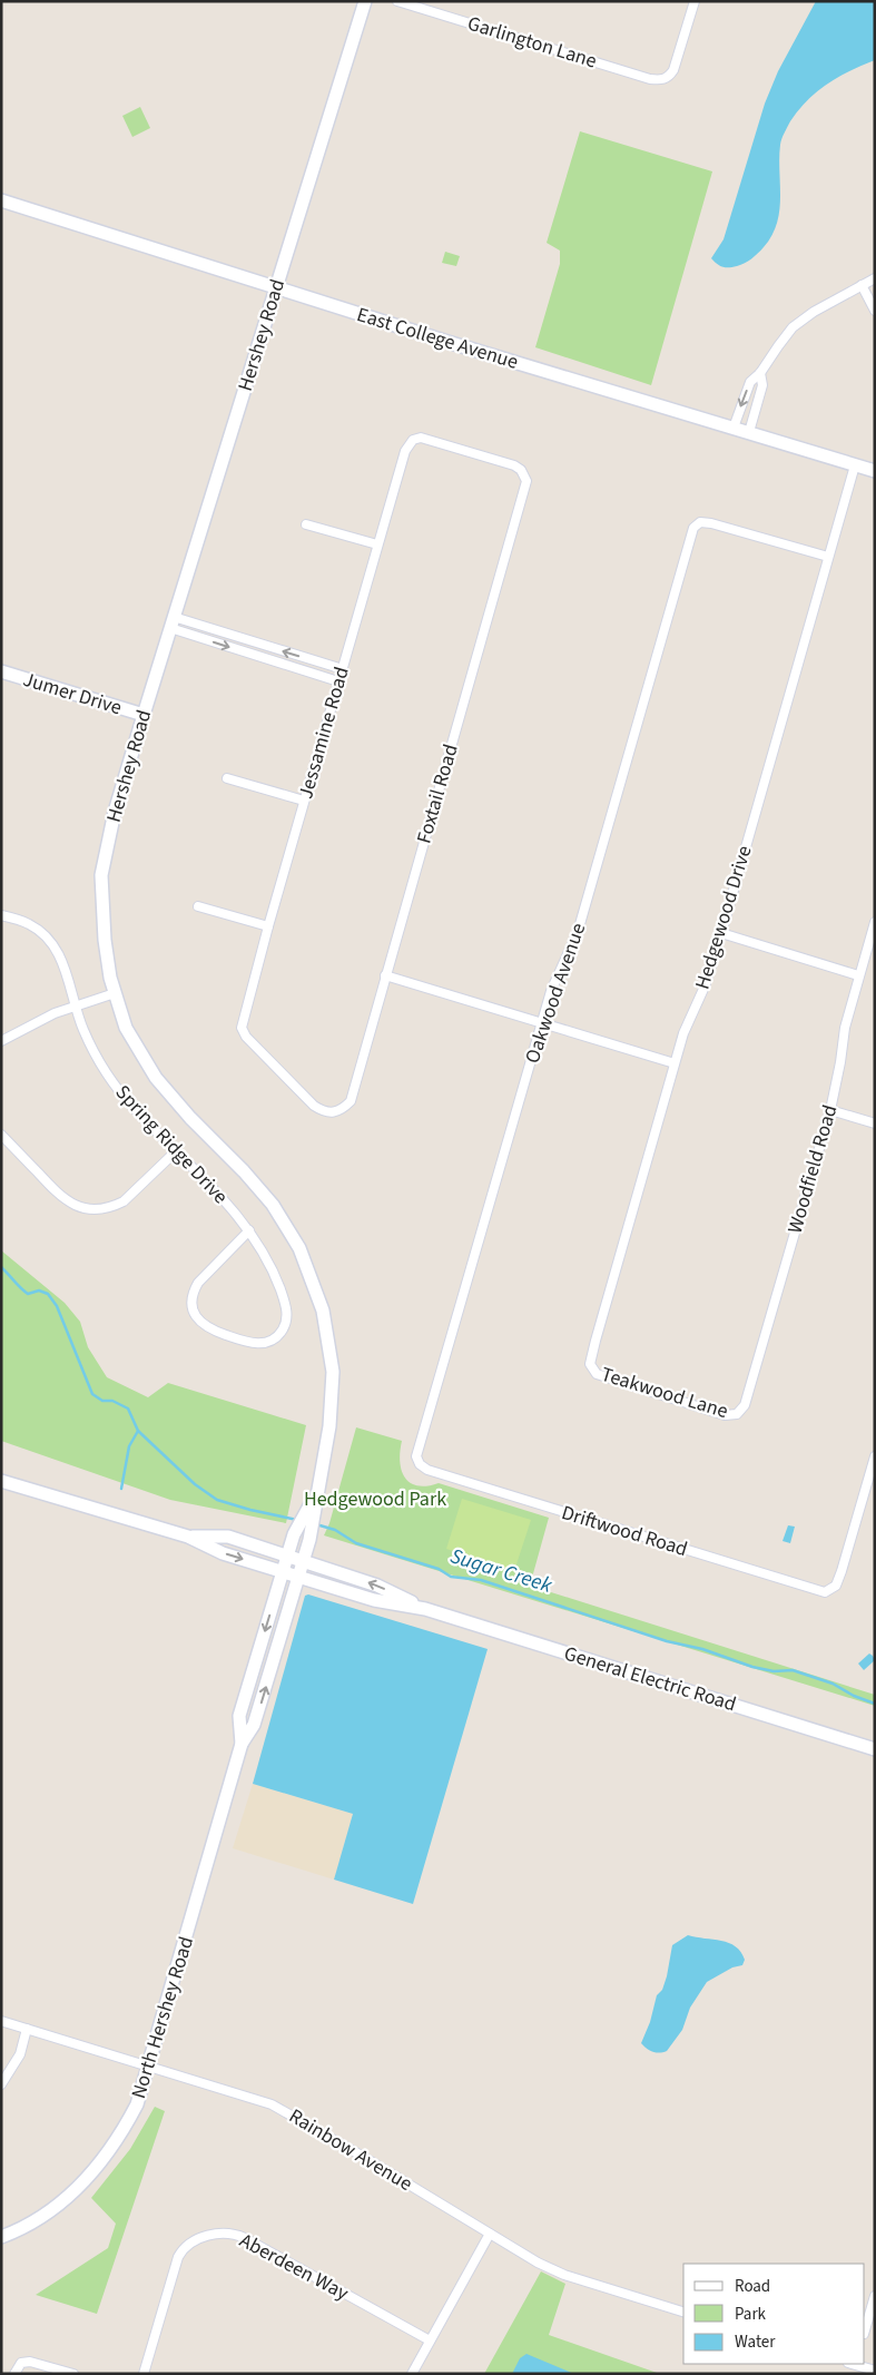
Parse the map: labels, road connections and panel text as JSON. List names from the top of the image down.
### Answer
{
  "streets": {
    "main road": [
      "Hershey Road",
      "East College Avenue",
      "Jumer Drive",
      "General Electric Road",
      "North Hershey Road"
    ],
    "street": [
      "Garlington Lane",
      "Jessamine Road",
      "Foxtail Road",
      "Hedgewood Drive",
      "Oakwood Avenue",
      "Spring Ridge Drive",
      "Woodfield Road",
      "Teakwood Lane",
      "Driftwood Road",
      "Rainbow Avenue",
      "Aberdeen Way"
    ]
  },
  "crossings": [
    ["Hershey Road", "East College Avenue"],
    ["Hershey Road", "Jumer Drive"],
    ["Hershey Road", "General Electric Road"],
    ["Hershey Road", "North Hershey Road"],
    ["East College Avenue", "Hedgewood Drive"],
    ["Jessamine Road", "Foxtail Road"],
    ["Hedgewood Drive", "Oakwood Avenue"],
    ["Hedgewood Drive", "Teakwood Lane"],
    ["Oakwood Avenue", "Driftwood Road"],
    ["Woodfield Road", "Teakwood Lane"],
    ["General Electric Road", "North Hershey Road"],
    ["North Hershey Road", "Rainbow Avenue"]
  ],
  "water": ["Sugar Creek"],
  "parks": ["Hedgewood Park"],
  "legend": ["Road", "Park", "Water"]
}
